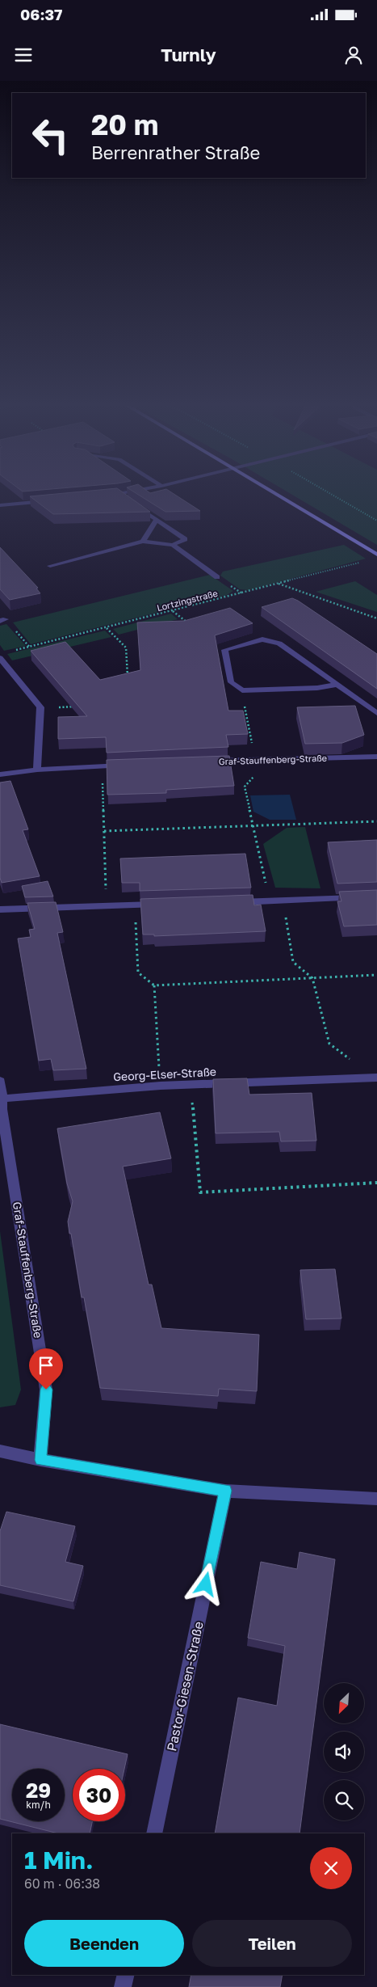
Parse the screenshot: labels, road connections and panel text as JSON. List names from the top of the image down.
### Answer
{
  "streets": {
    "street": ["Graf-Stauffenberg-Straße", "Georg-Elser-Straße", "Pastor-Giesen-Straße"],
    "path": ["Lortzingstraße"]
  },
  "crossings": [
    ["Graf-Stauffenberg-Straße", "Georg-Elser-Straße"]
  ],
  "north": "bottom left",
  "page": {
    "status": "06:37",
    "header": "Turnly",
    "turn": ["20 m", "Berrenrather Straße"],
    "speed": "29 km/h",
    "limit": "30",
    "heading": ["1 Min.", "60 m · 06:38"],
    "buttons": ["Beenden", "Teilen"]
  }
}
